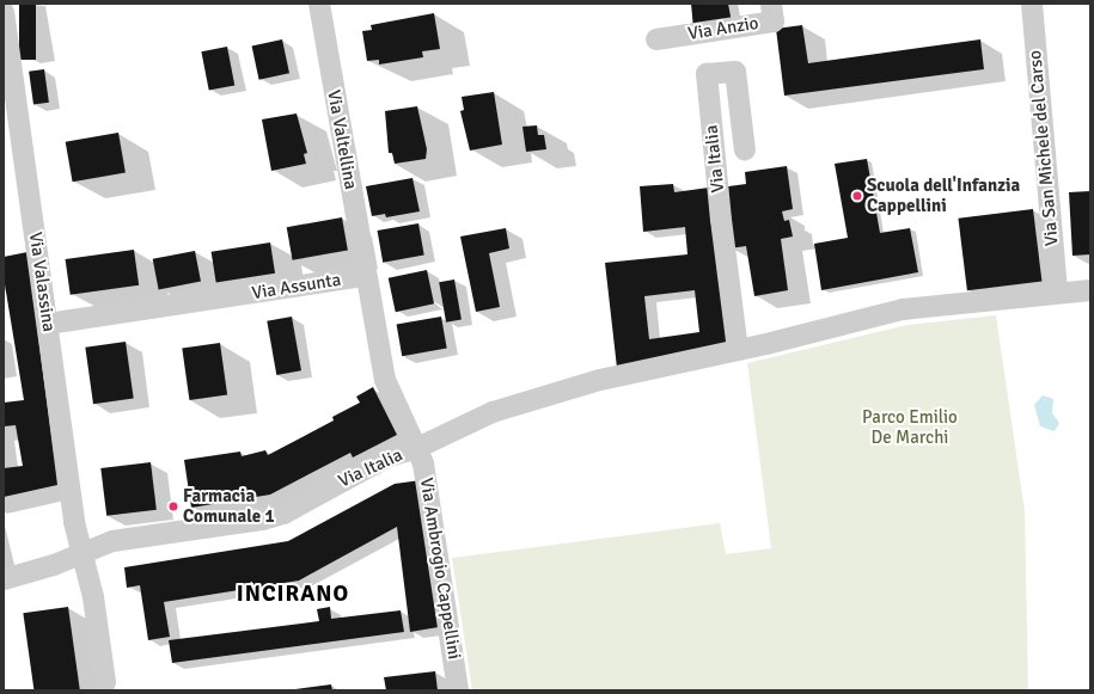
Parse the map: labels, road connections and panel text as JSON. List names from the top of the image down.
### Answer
{
  "streets": {
    "street": [
      "Via Anzio",
      "Via Valtellina",
      "Via San Michele del Carso",
      "Via Italia",
      "Via Valassina",
      "Via Assunta",
      "Via Ambrogio Cappellini"
    ]
  },
  "crossings": [
    ["Via Valtellina", "Via Assunta"],
    ["Via San Michele del Carso", "Via Italia"],
    ["Via Italia", "Via Valassina"],
    ["Via Italia", "Via Assunta"],
    ["Via Italia", "Via Ambrogio Cappellini"],
    ["Via Valassina", "Via Assunta"],
    ["Via Assunta", "Via Ambrogio Cappellini"]
  ],
  "districts": ["INCIRANO"],
  "parks": ["Parco Emilio De Marchi"],
  "places": ["Scuola dell'Infanzia Cappellini", "Farmacia Comunale 1"]
}
